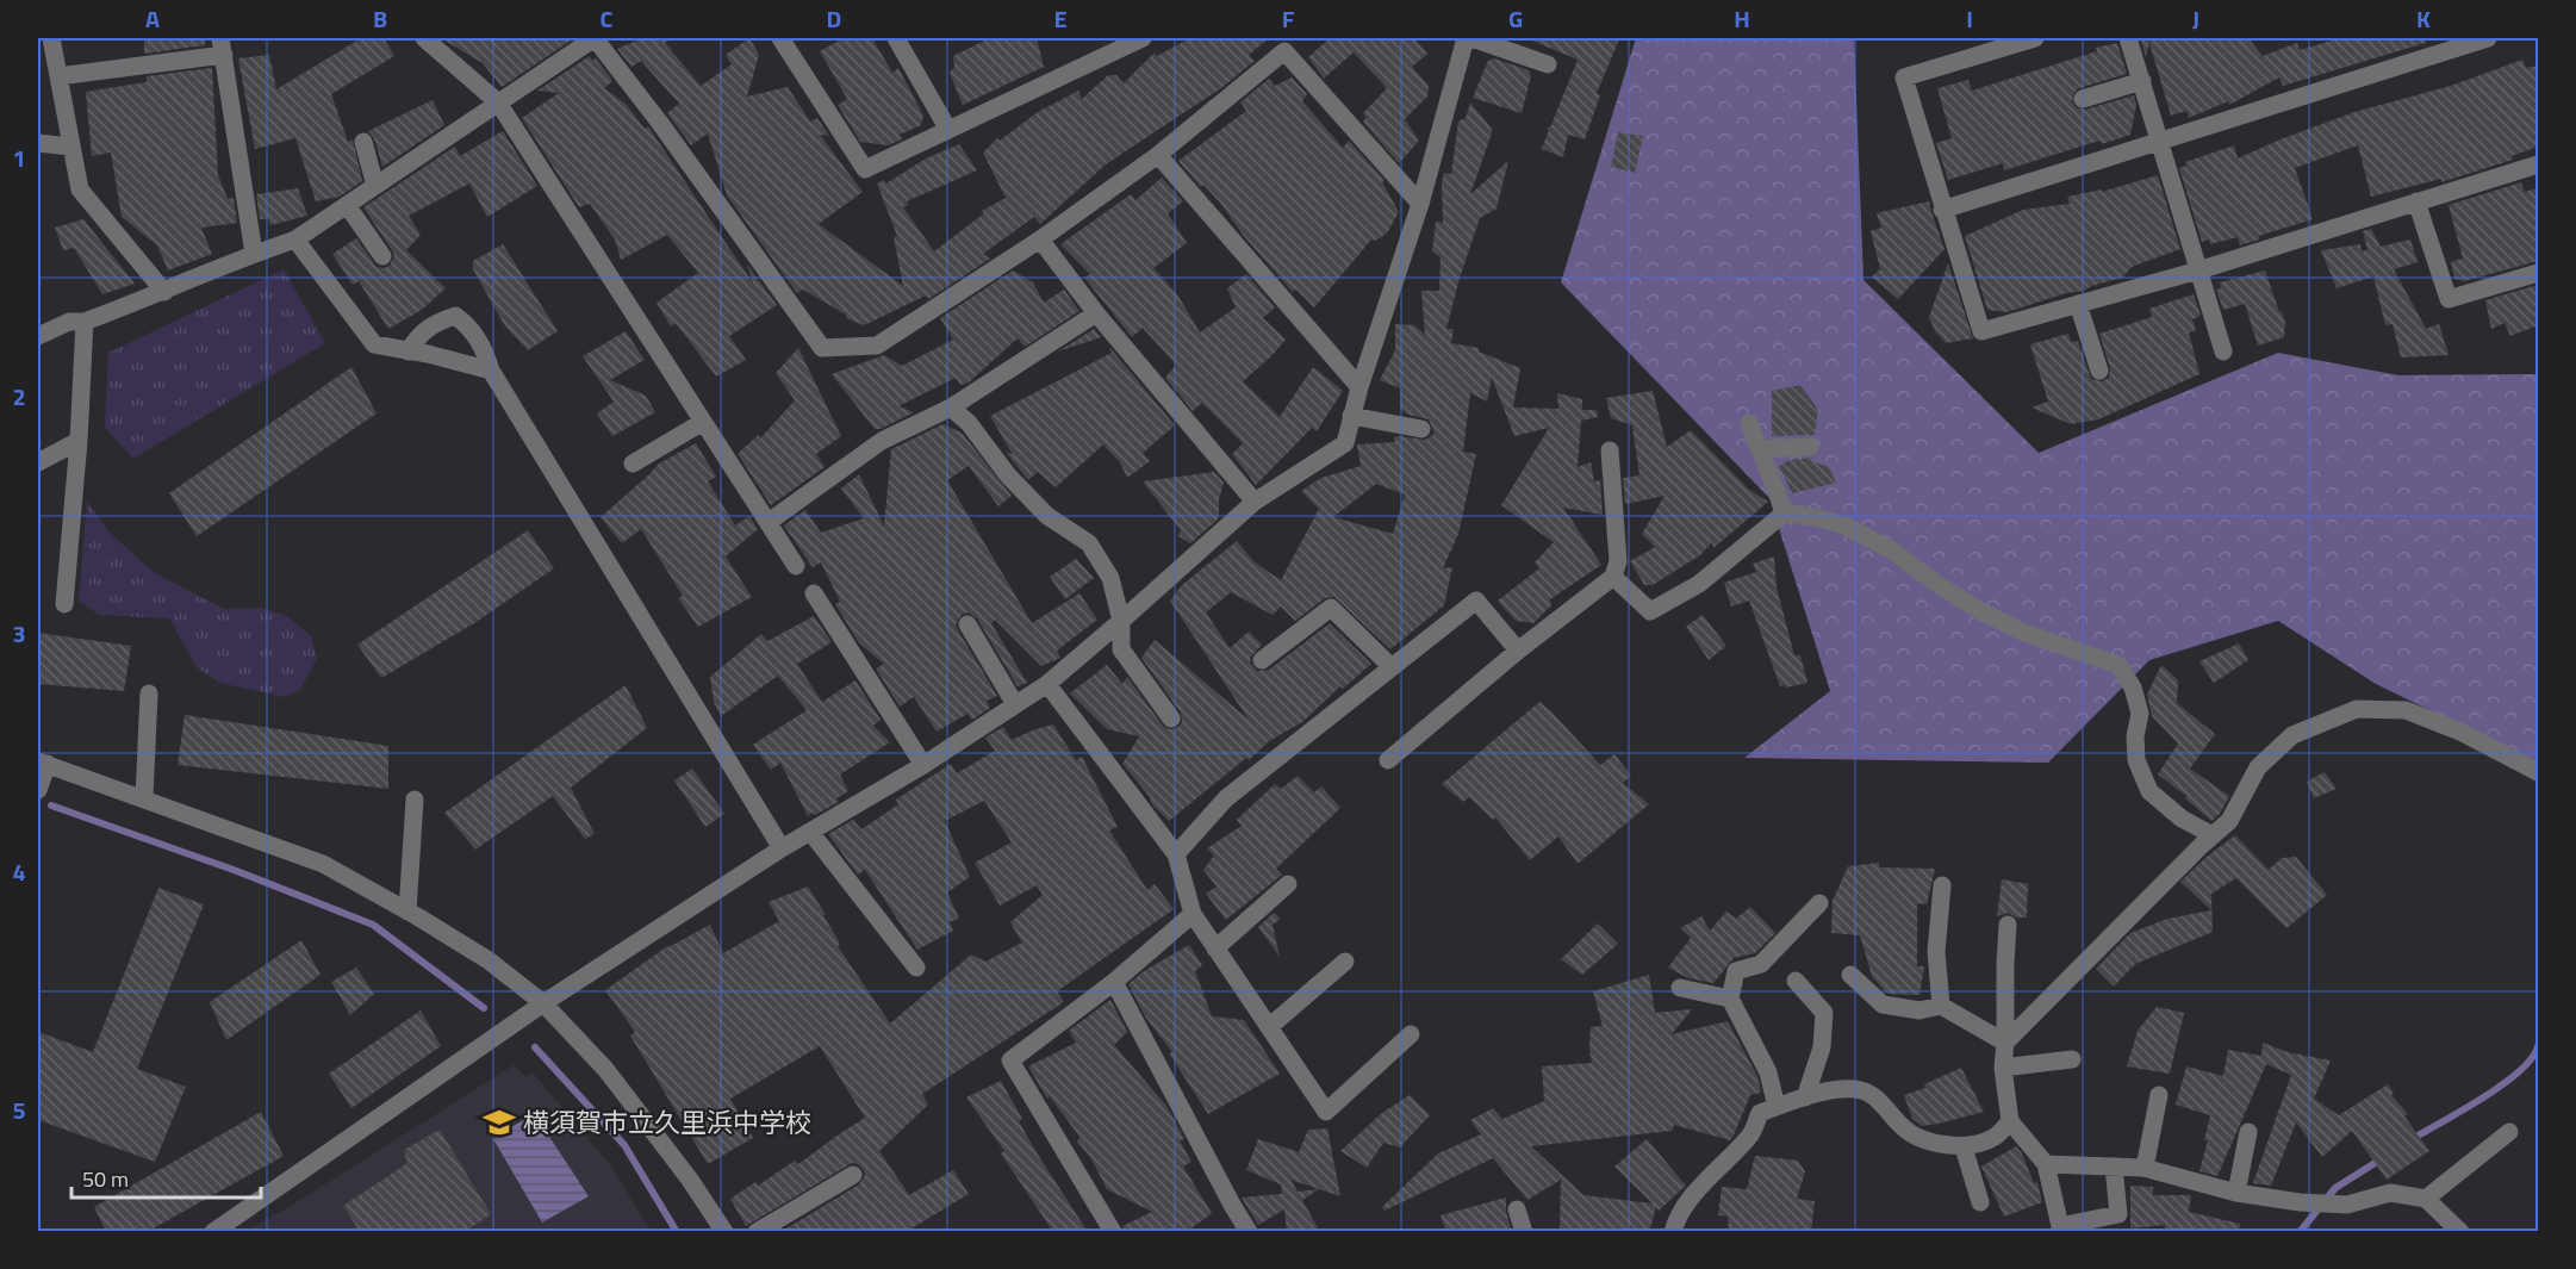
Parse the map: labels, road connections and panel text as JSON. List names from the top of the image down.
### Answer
{
  "places": {
    "school or university": ["横須賀市立久里浜中学校"]
  },
  "scale_bar": "50 m",
  "grid": {
    "columns": [
      "A",
      "B",
      "C",
      "D",
      "E",
      "F",
      "G",
      "H",
      "I",
      "J",
      "K"
    ],
    "rows": [
      "1",
      "2",
      "3",
      "4",
      "5"
    ]
  }
}
